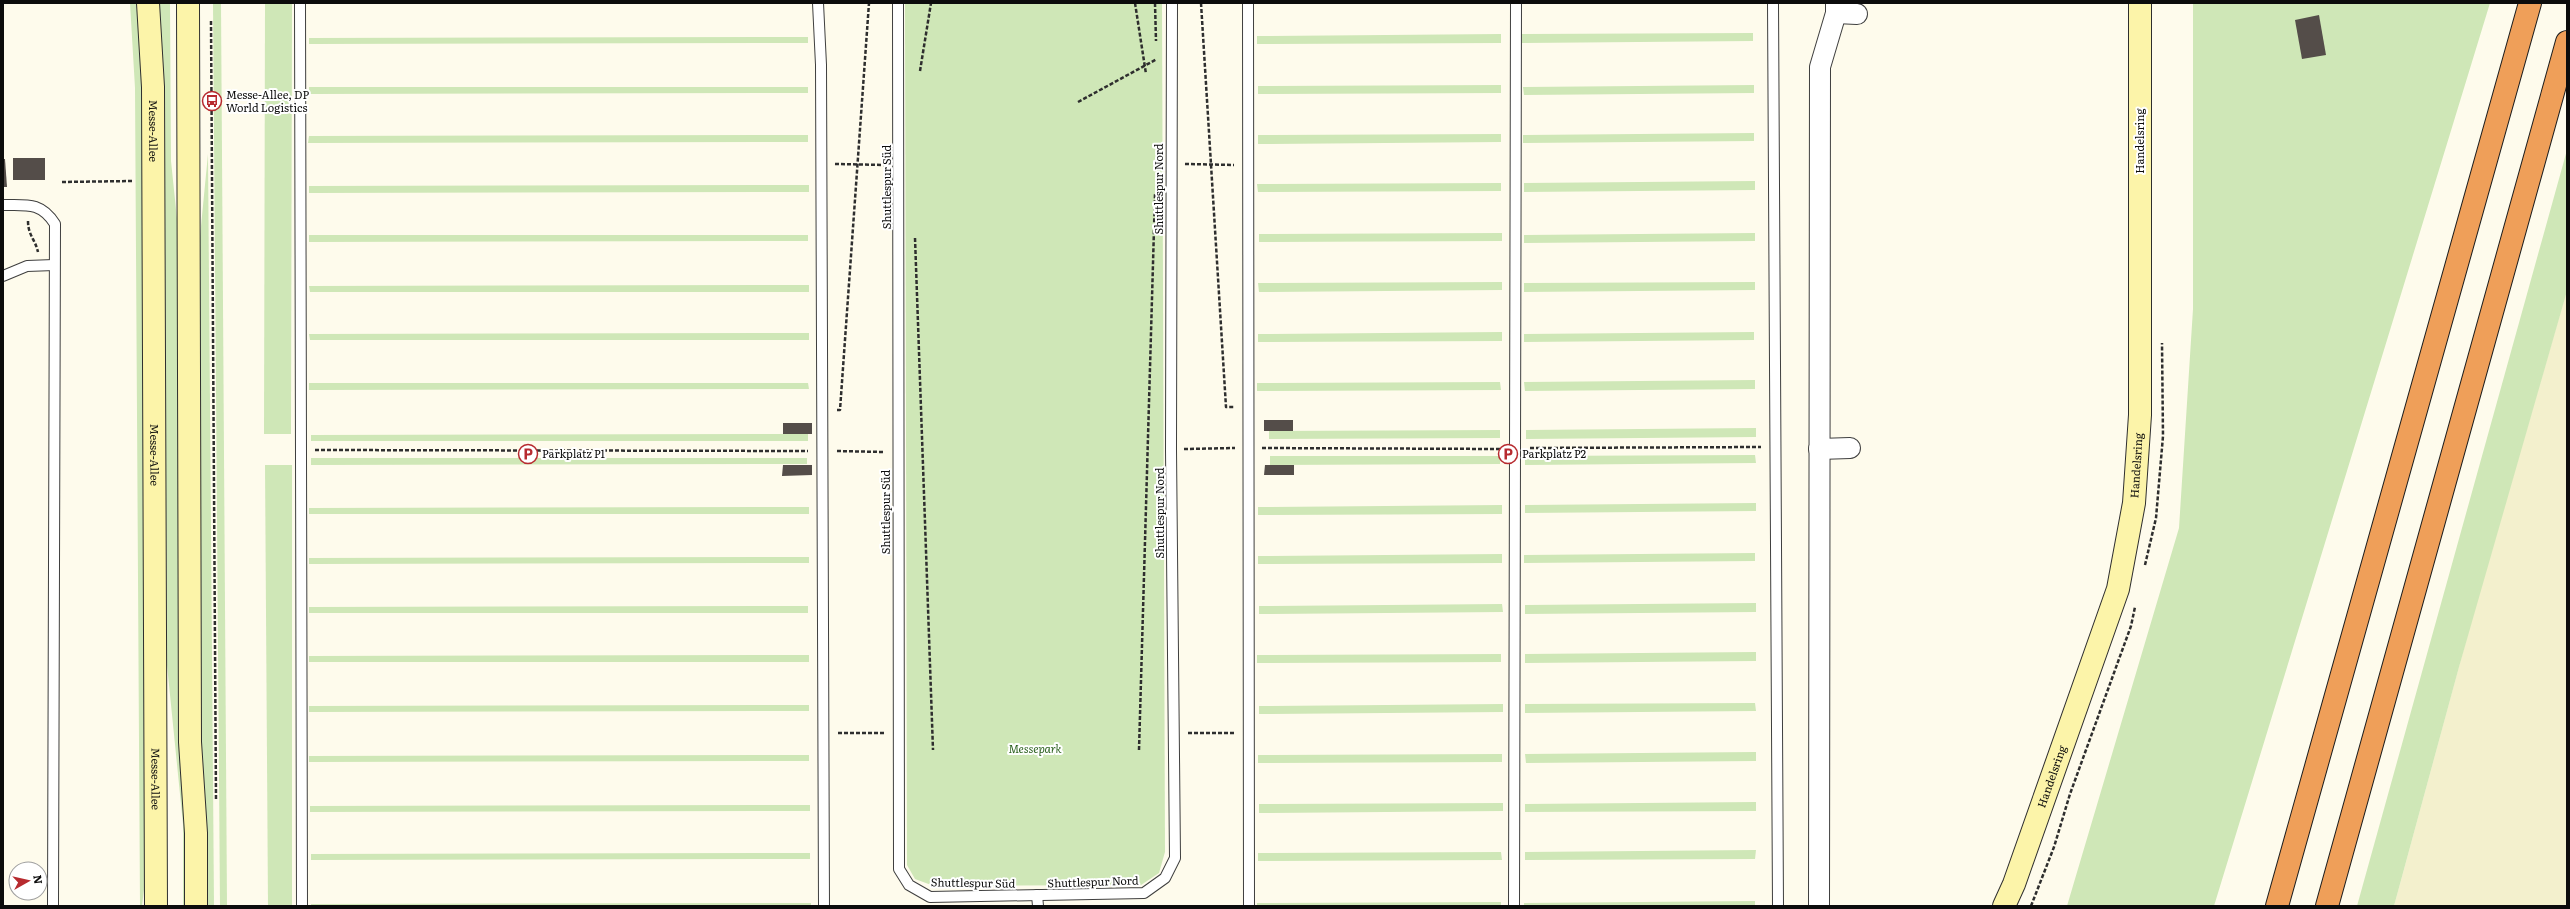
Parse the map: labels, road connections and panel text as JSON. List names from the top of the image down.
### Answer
{
  "streets": {
    "main road": ["Messe-Allee", "Handelsring"],
    "lane": ["Shuttlespur Süd", "Shuttlespur Nord"]
  },
  "crossings": [
    ["Shuttlespur Süd", "Shuttlespur Nord"]
  ],
  "parks": ["Messepark"],
  "places": {
    "bus stop": ["Messe-Allee, DP World Logistics"],
    "parking": ["Parkplatz P1", "Parkplatz P2"]
  },
  "north": "right"
}
